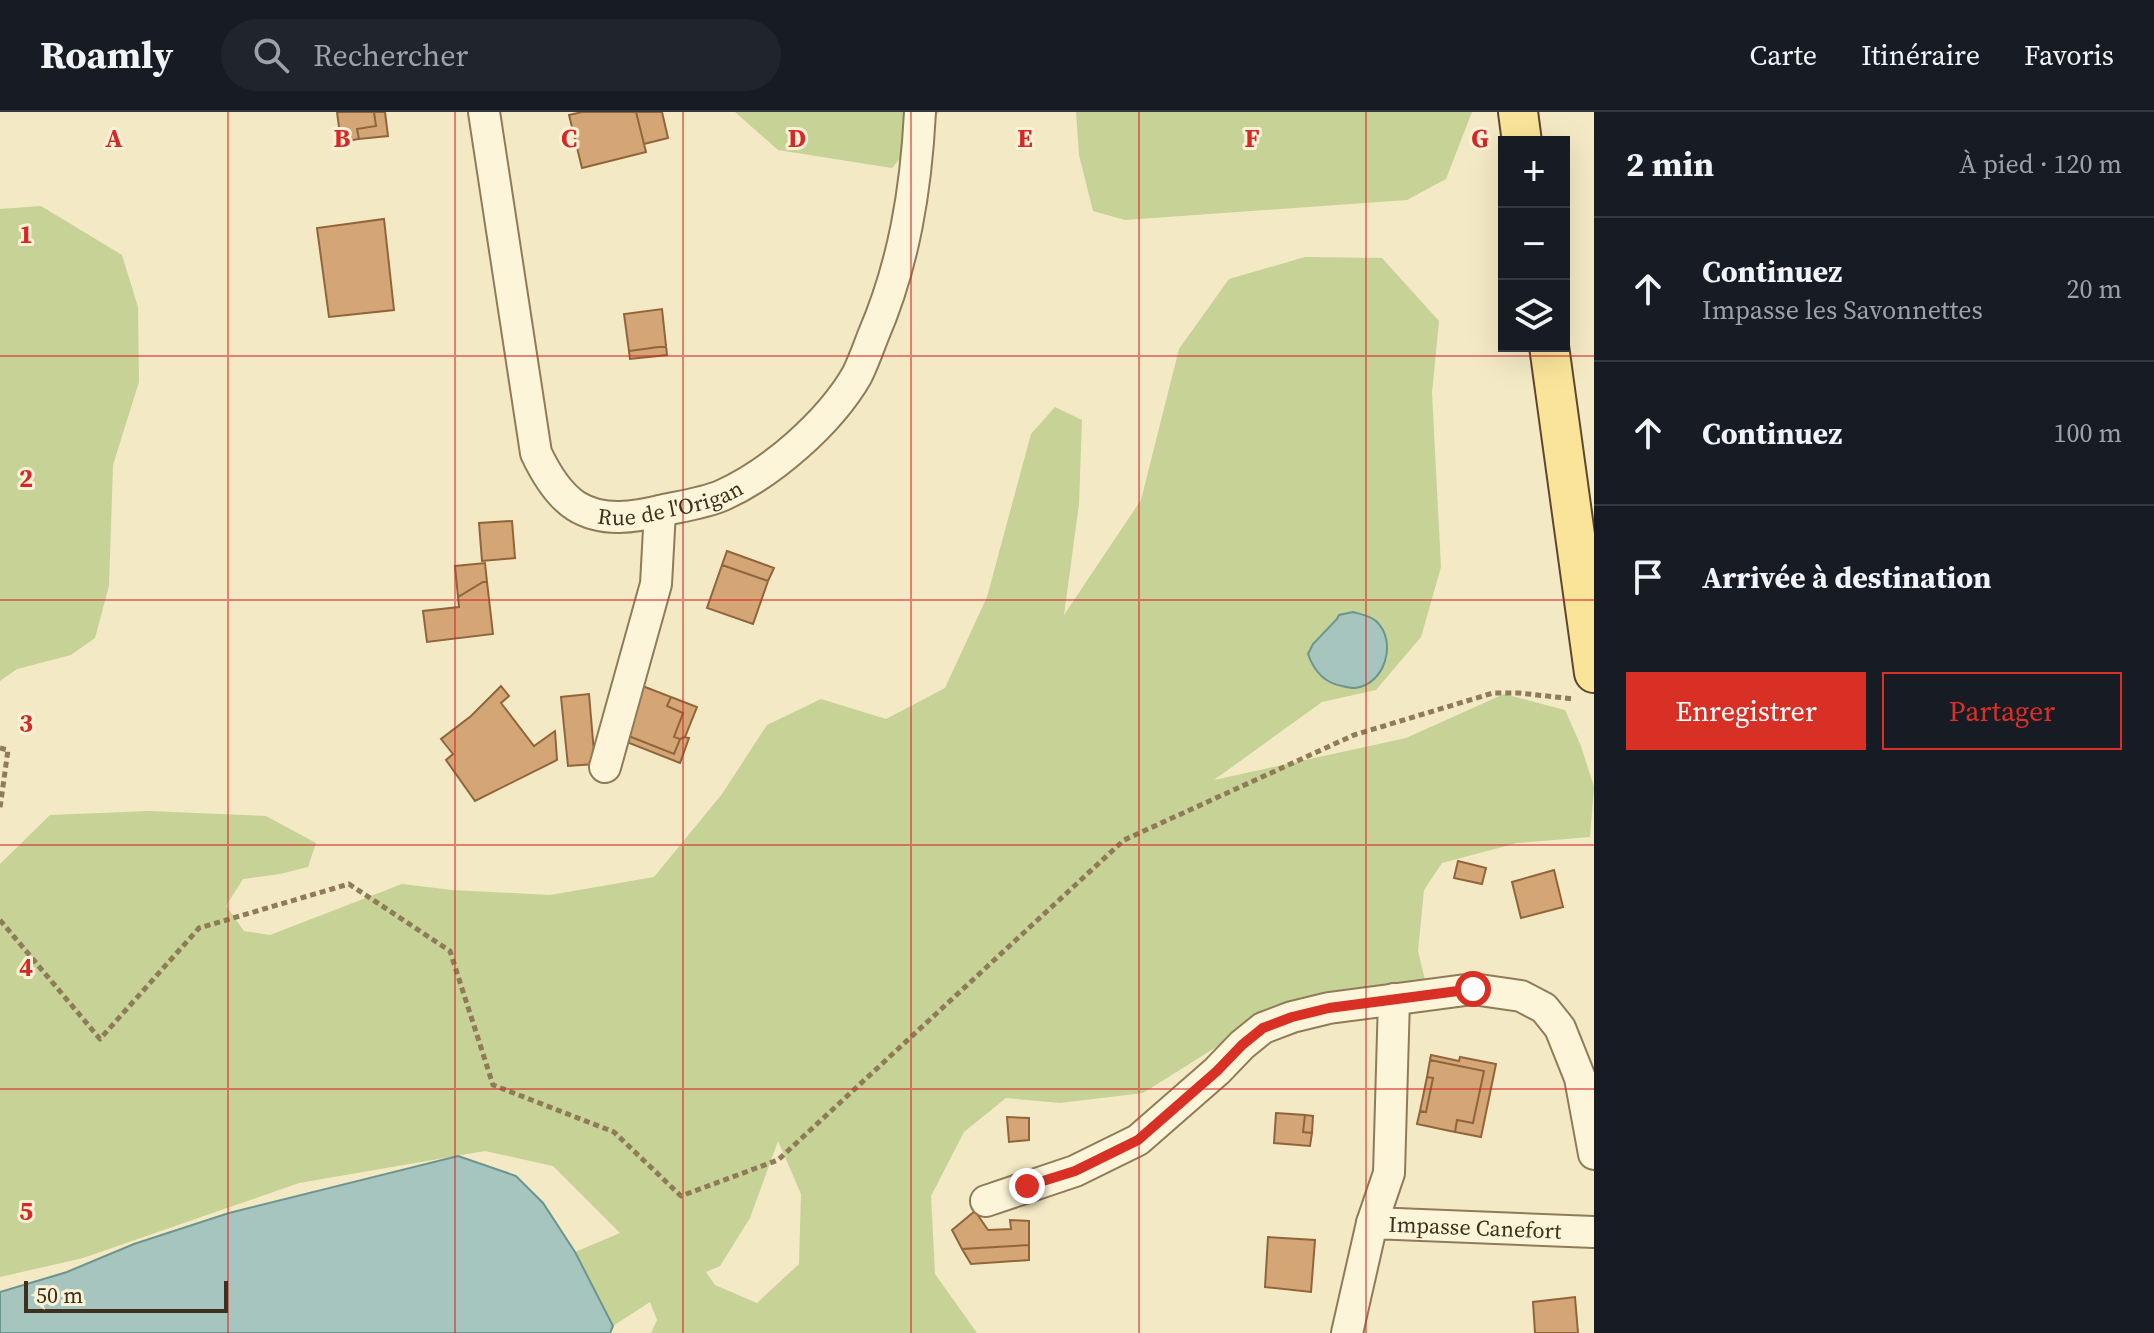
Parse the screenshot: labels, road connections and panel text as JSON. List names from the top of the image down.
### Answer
{
  "streets": {
    "street": ["Rue de l'Origan", "Impasse Canefort"]
  },
  "scale_bar": "50 m",
  "page": {
    "header": "Roamly",
    "search": "Rechercher",
    "nav": ["Carte", "Itinéraire", "Favoris"],
    "heading": ["2 min", "À pied · 120 m"],
    "map_buttons": ["+", "−"],
    "list": [
      ["Continuez", "Impasse les Savonnettes", "20 m"],
      ["Continuez", "100 m"],
      "Arrivée à destination"
    ],
    "buttons": ["Enregistrer", "Partager"],
    "scale": "50 m"
  },
  "grid": {
    "columns": [
      "A",
      "B",
      "C",
      "D",
      "E",
      "F",
      "G"
    ],
    "rows": [
      "1",
      "2",
      "3",
      "4",
      "5"
    ]
  }
}
